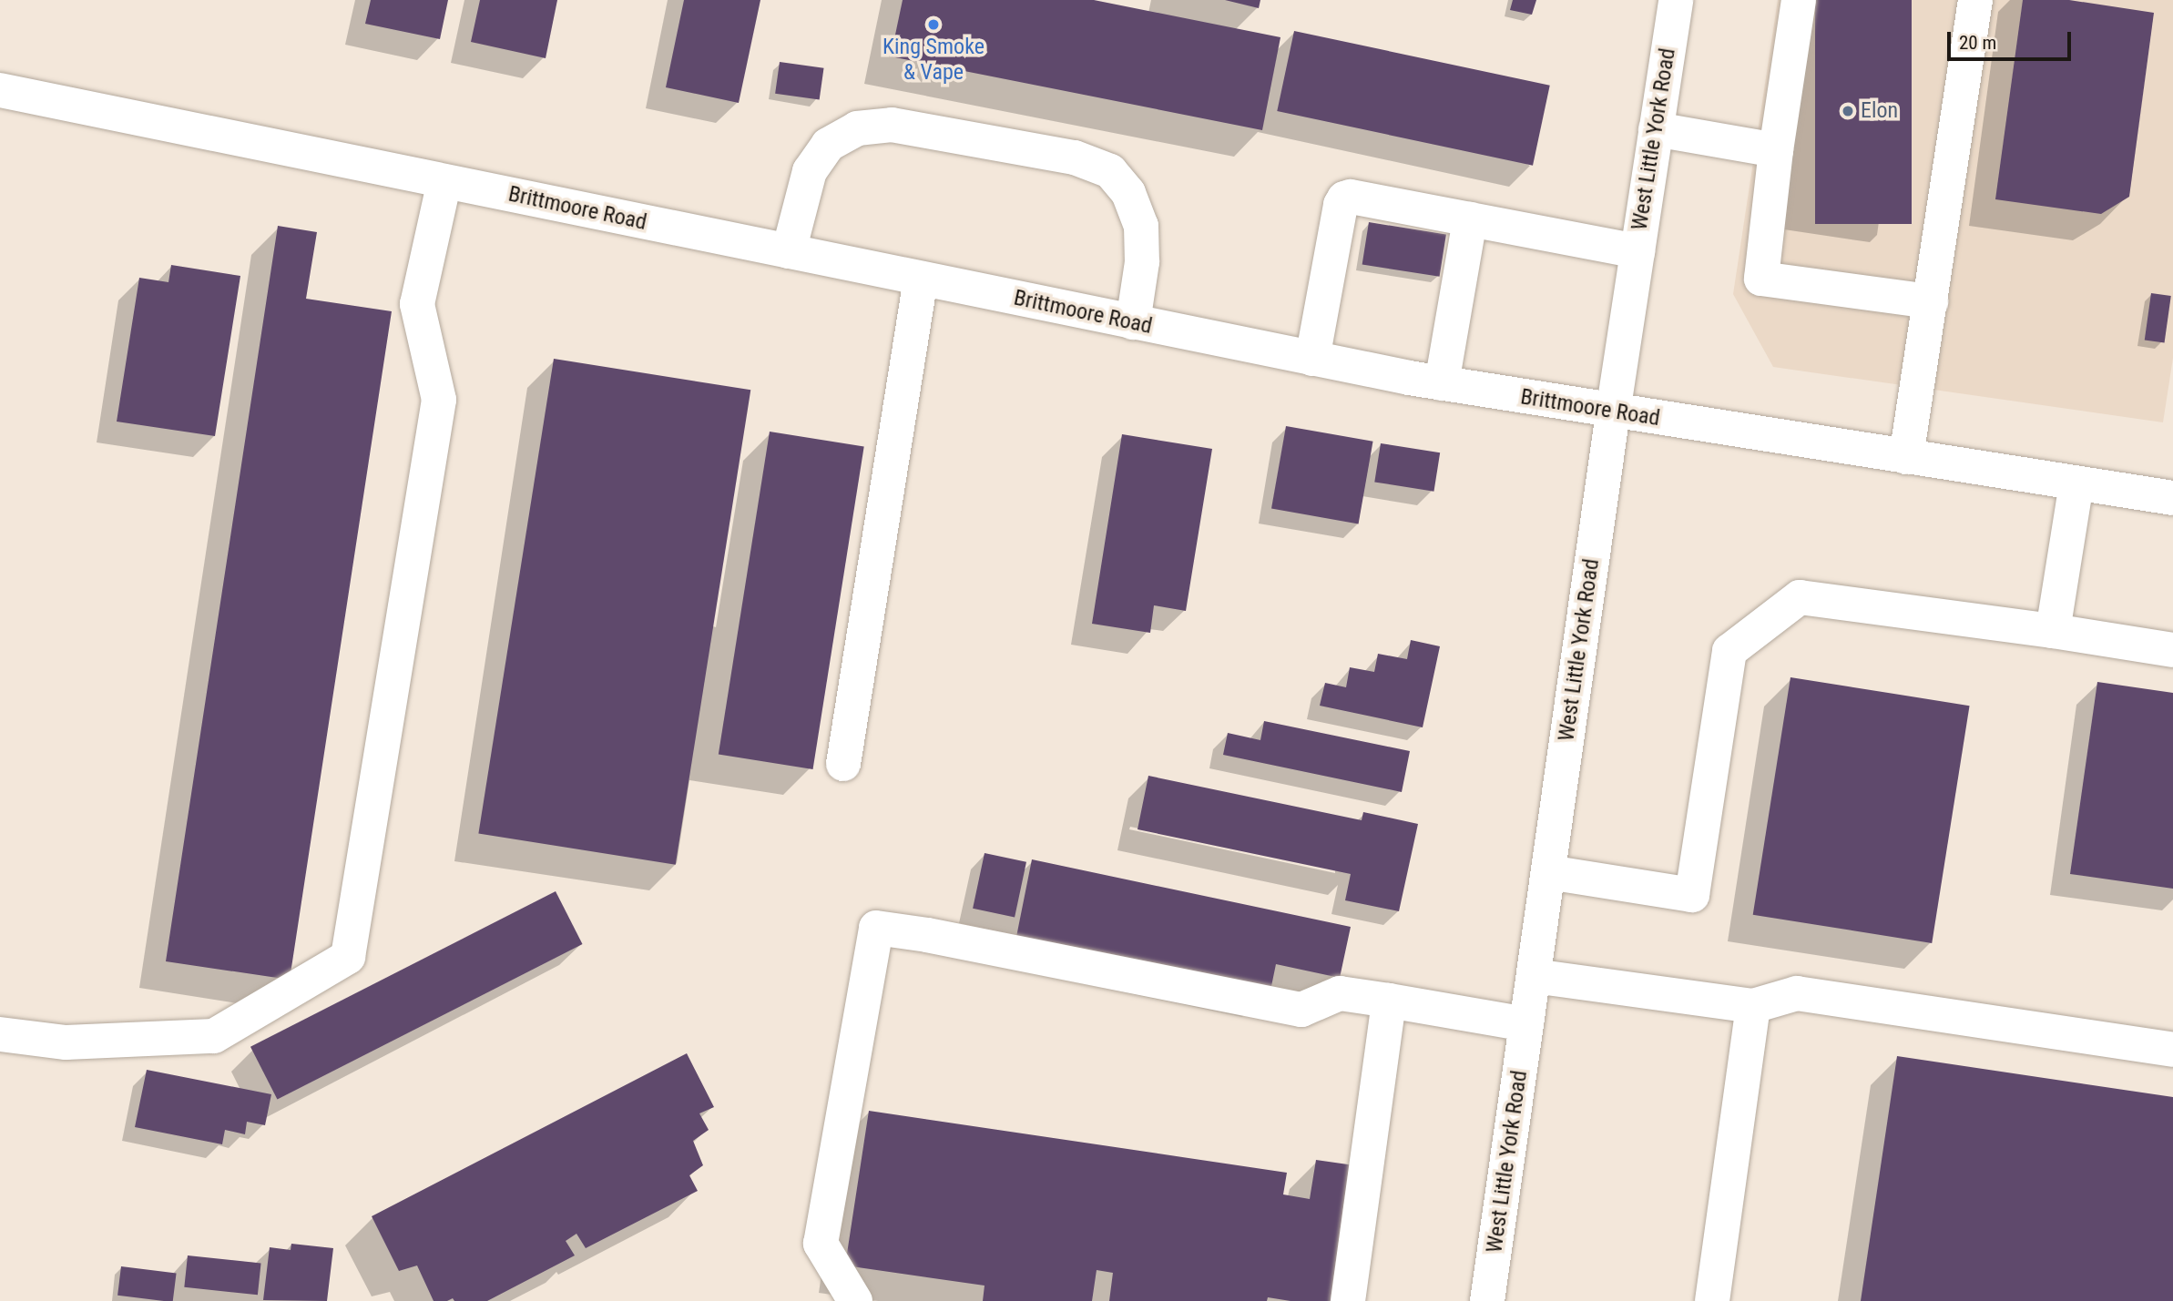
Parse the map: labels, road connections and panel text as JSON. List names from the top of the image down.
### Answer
{
  "streets": {
    "main road": ["West Little York Road", "Brittmoore Road"]
  },
  "crossings": [
    ["West Little York Road", "Brittmoore Road"]
  ],
  "places": ["King Smoke & Vape", "Elon"],
  "scale_bar": "20 m"
}
